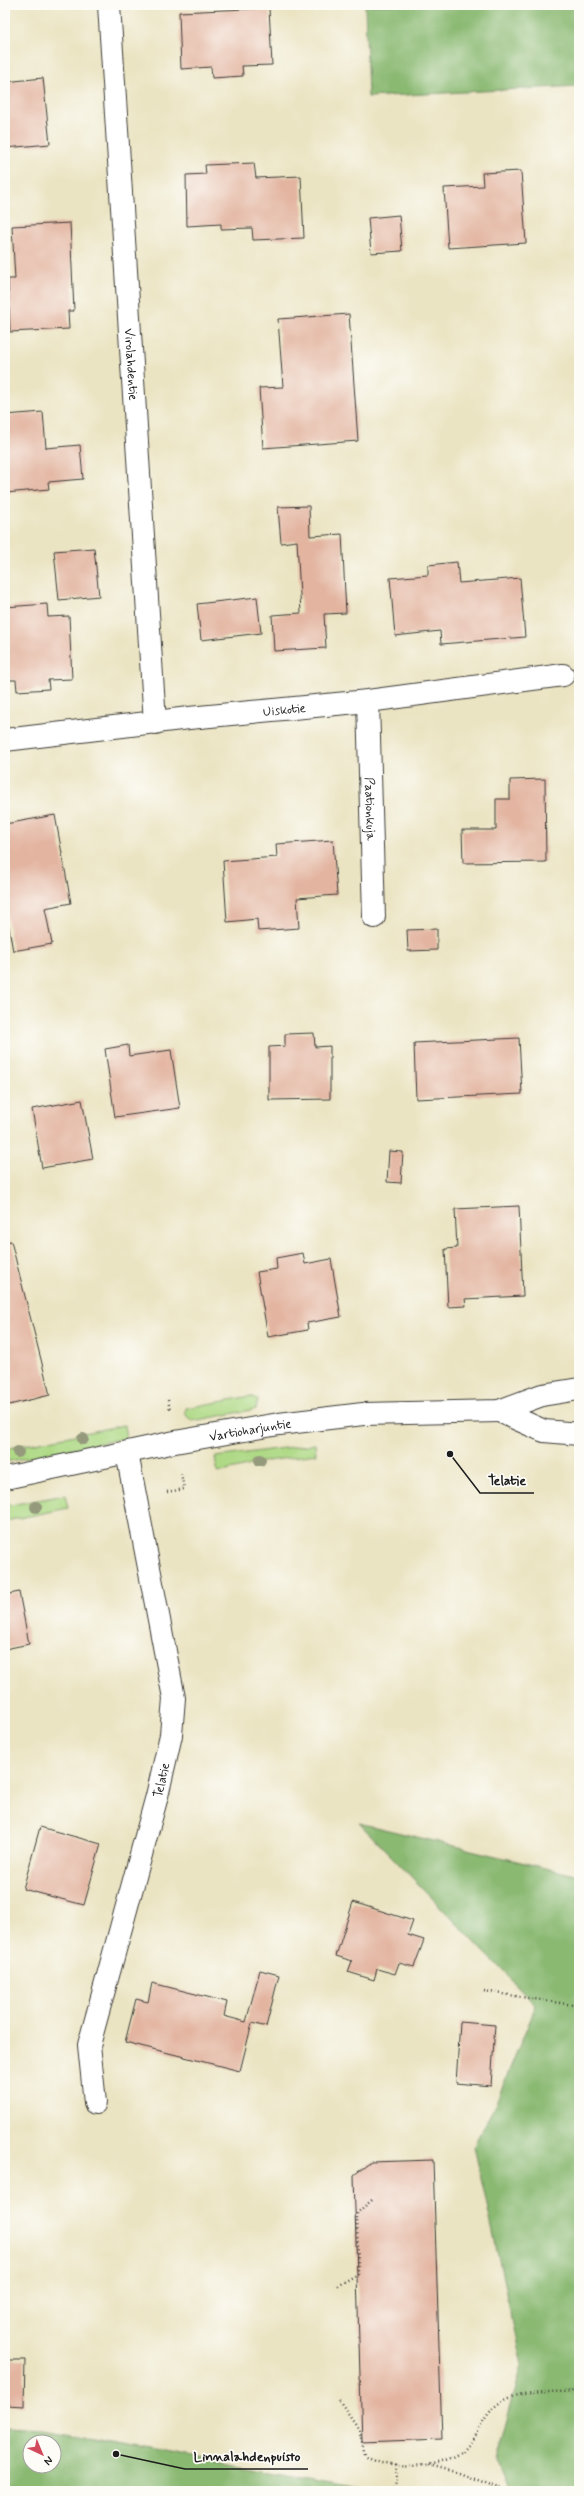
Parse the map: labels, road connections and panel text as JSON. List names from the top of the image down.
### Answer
{
  "streets": {
    "street": [
      "Virolahdentie",
      "Uiskotie",
      "Paationkuja",
      "Vartioharjuntie",
      "Telatie"
    ]
  },
  "crossings": [
    ["Virolahdentie", "Uiskotie"],
    ["Uiskotie", "Paationkuja"],
    ["Vartioharjuntie", "Telatie"]
  ],
  "places": ["Telatie", "Linnalahdenpuisto"],
  "north": "bottom right"
}
